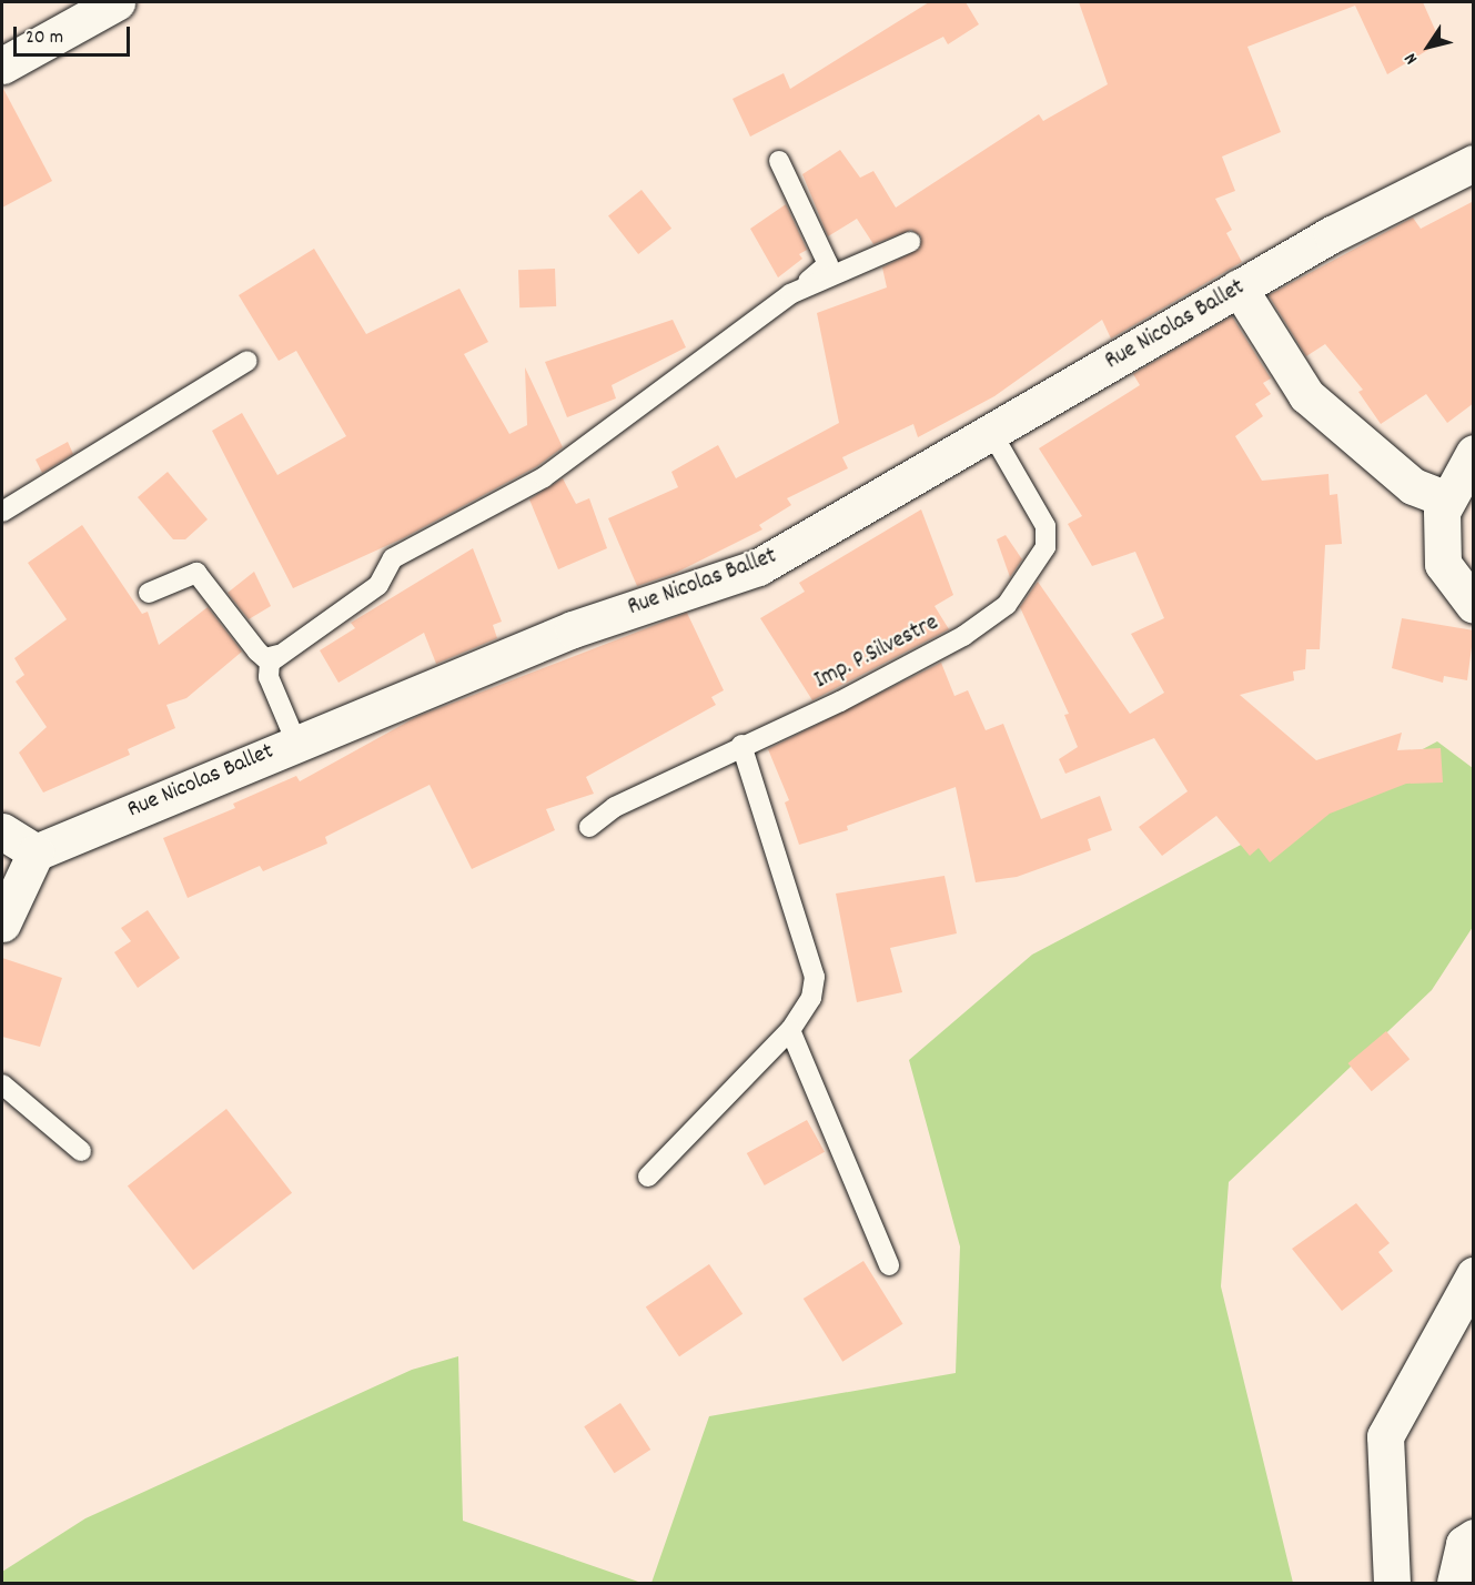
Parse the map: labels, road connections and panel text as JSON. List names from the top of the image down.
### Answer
{
  "streets": {
    "street": ["Rue Nicolas Ballet"],
    "lane": ["Imp. P.Silvestre"]
  },
  "crossings": [
    ["Rue Nicolas Ballet", "Imp. P.Silvestre"]
  ],
  "scale_bar": "20 m",
  "north": "bottom left"
}
